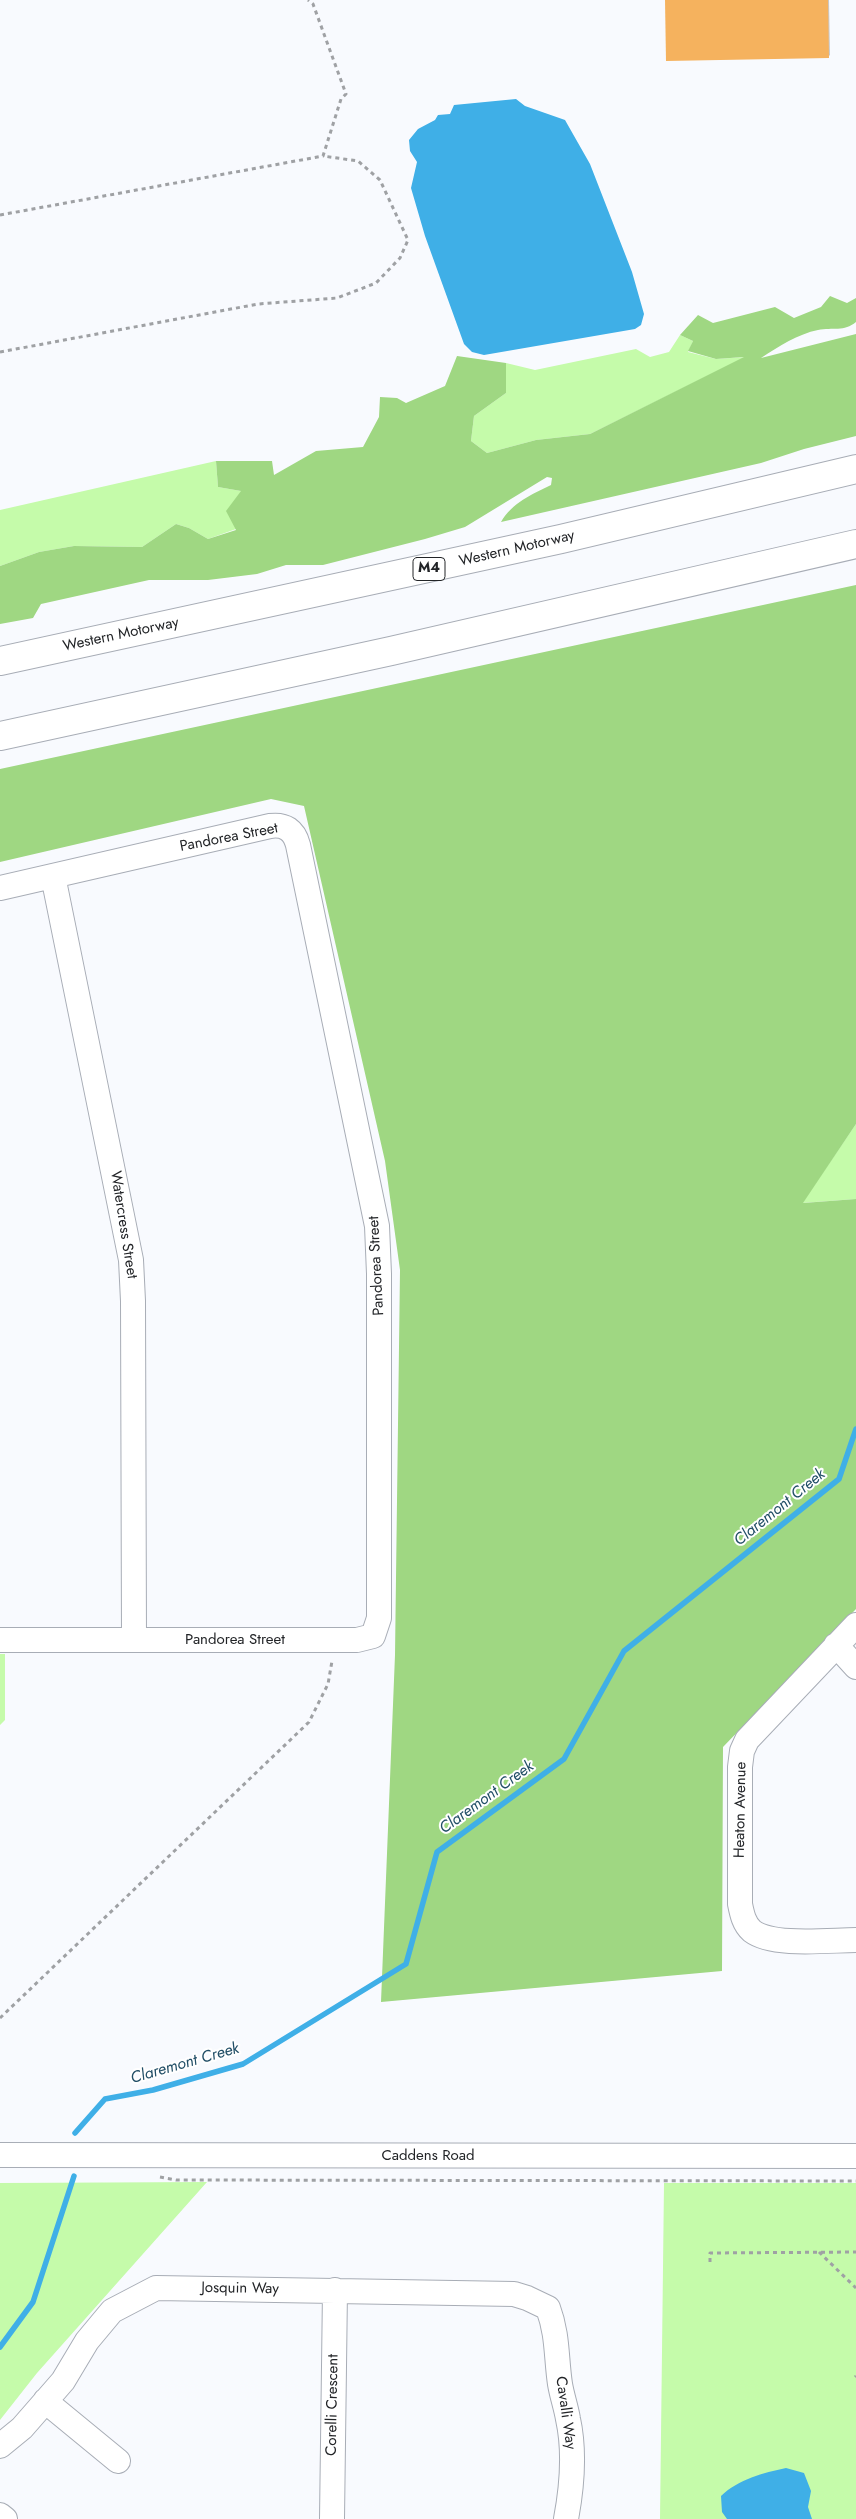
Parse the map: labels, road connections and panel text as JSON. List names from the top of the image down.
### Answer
{
  "streets": {
    "highway": ["Western Motorway", "M4"],
    "street": [
      "Pandorea Street",
      "Watercress Street",
      "Heaton Avenue",
      "Caddens Road",
      "Josquin Way",
      "Corelli Crescent",
      "Cavalli Way"
    ]
  },
  "crossings": [
    ["Pandorea Street", "Watercress Street"],
    ["Josquin Way", "Corelli Crescent"],
    ["Josquin Way", "Cavalli Way"]
  ],
  "water": ["Claremont Creek"]
}
